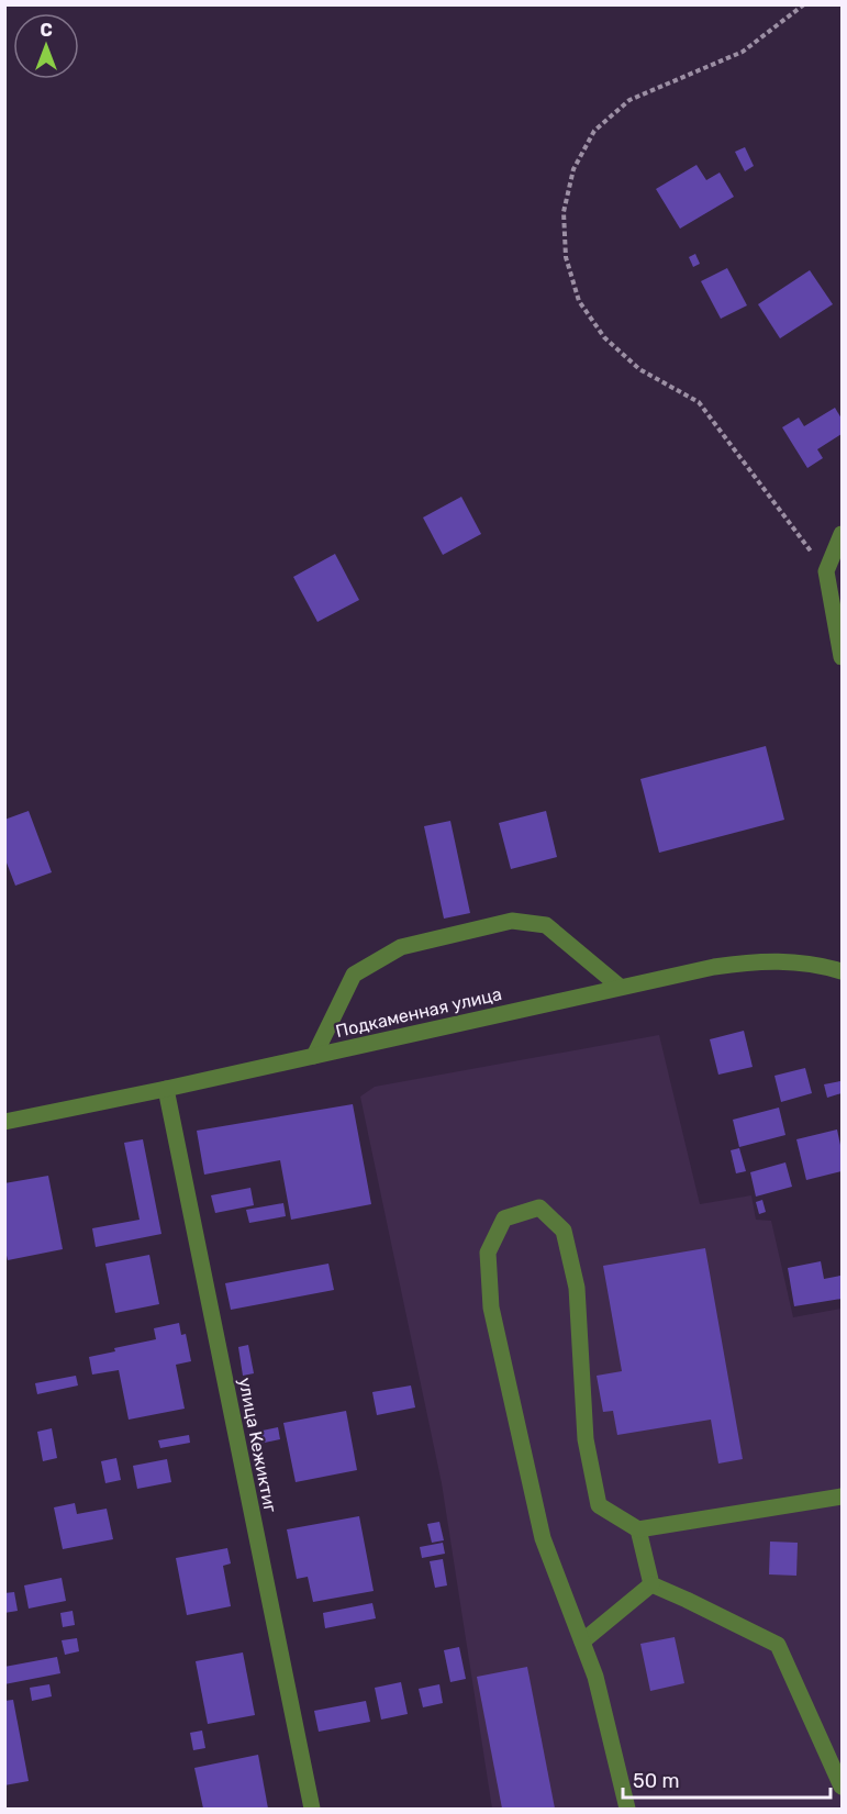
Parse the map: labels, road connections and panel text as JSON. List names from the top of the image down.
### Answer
{
  "streets": {
    "street": ["Подкаменная улица", "улица Кежиктиг"]
  },
  "crossings": [
    ["Подкаменная улица", "улица Кежиктиг"]
  ],
  "scale_bar": "50 m",
  "north": "top"
}
